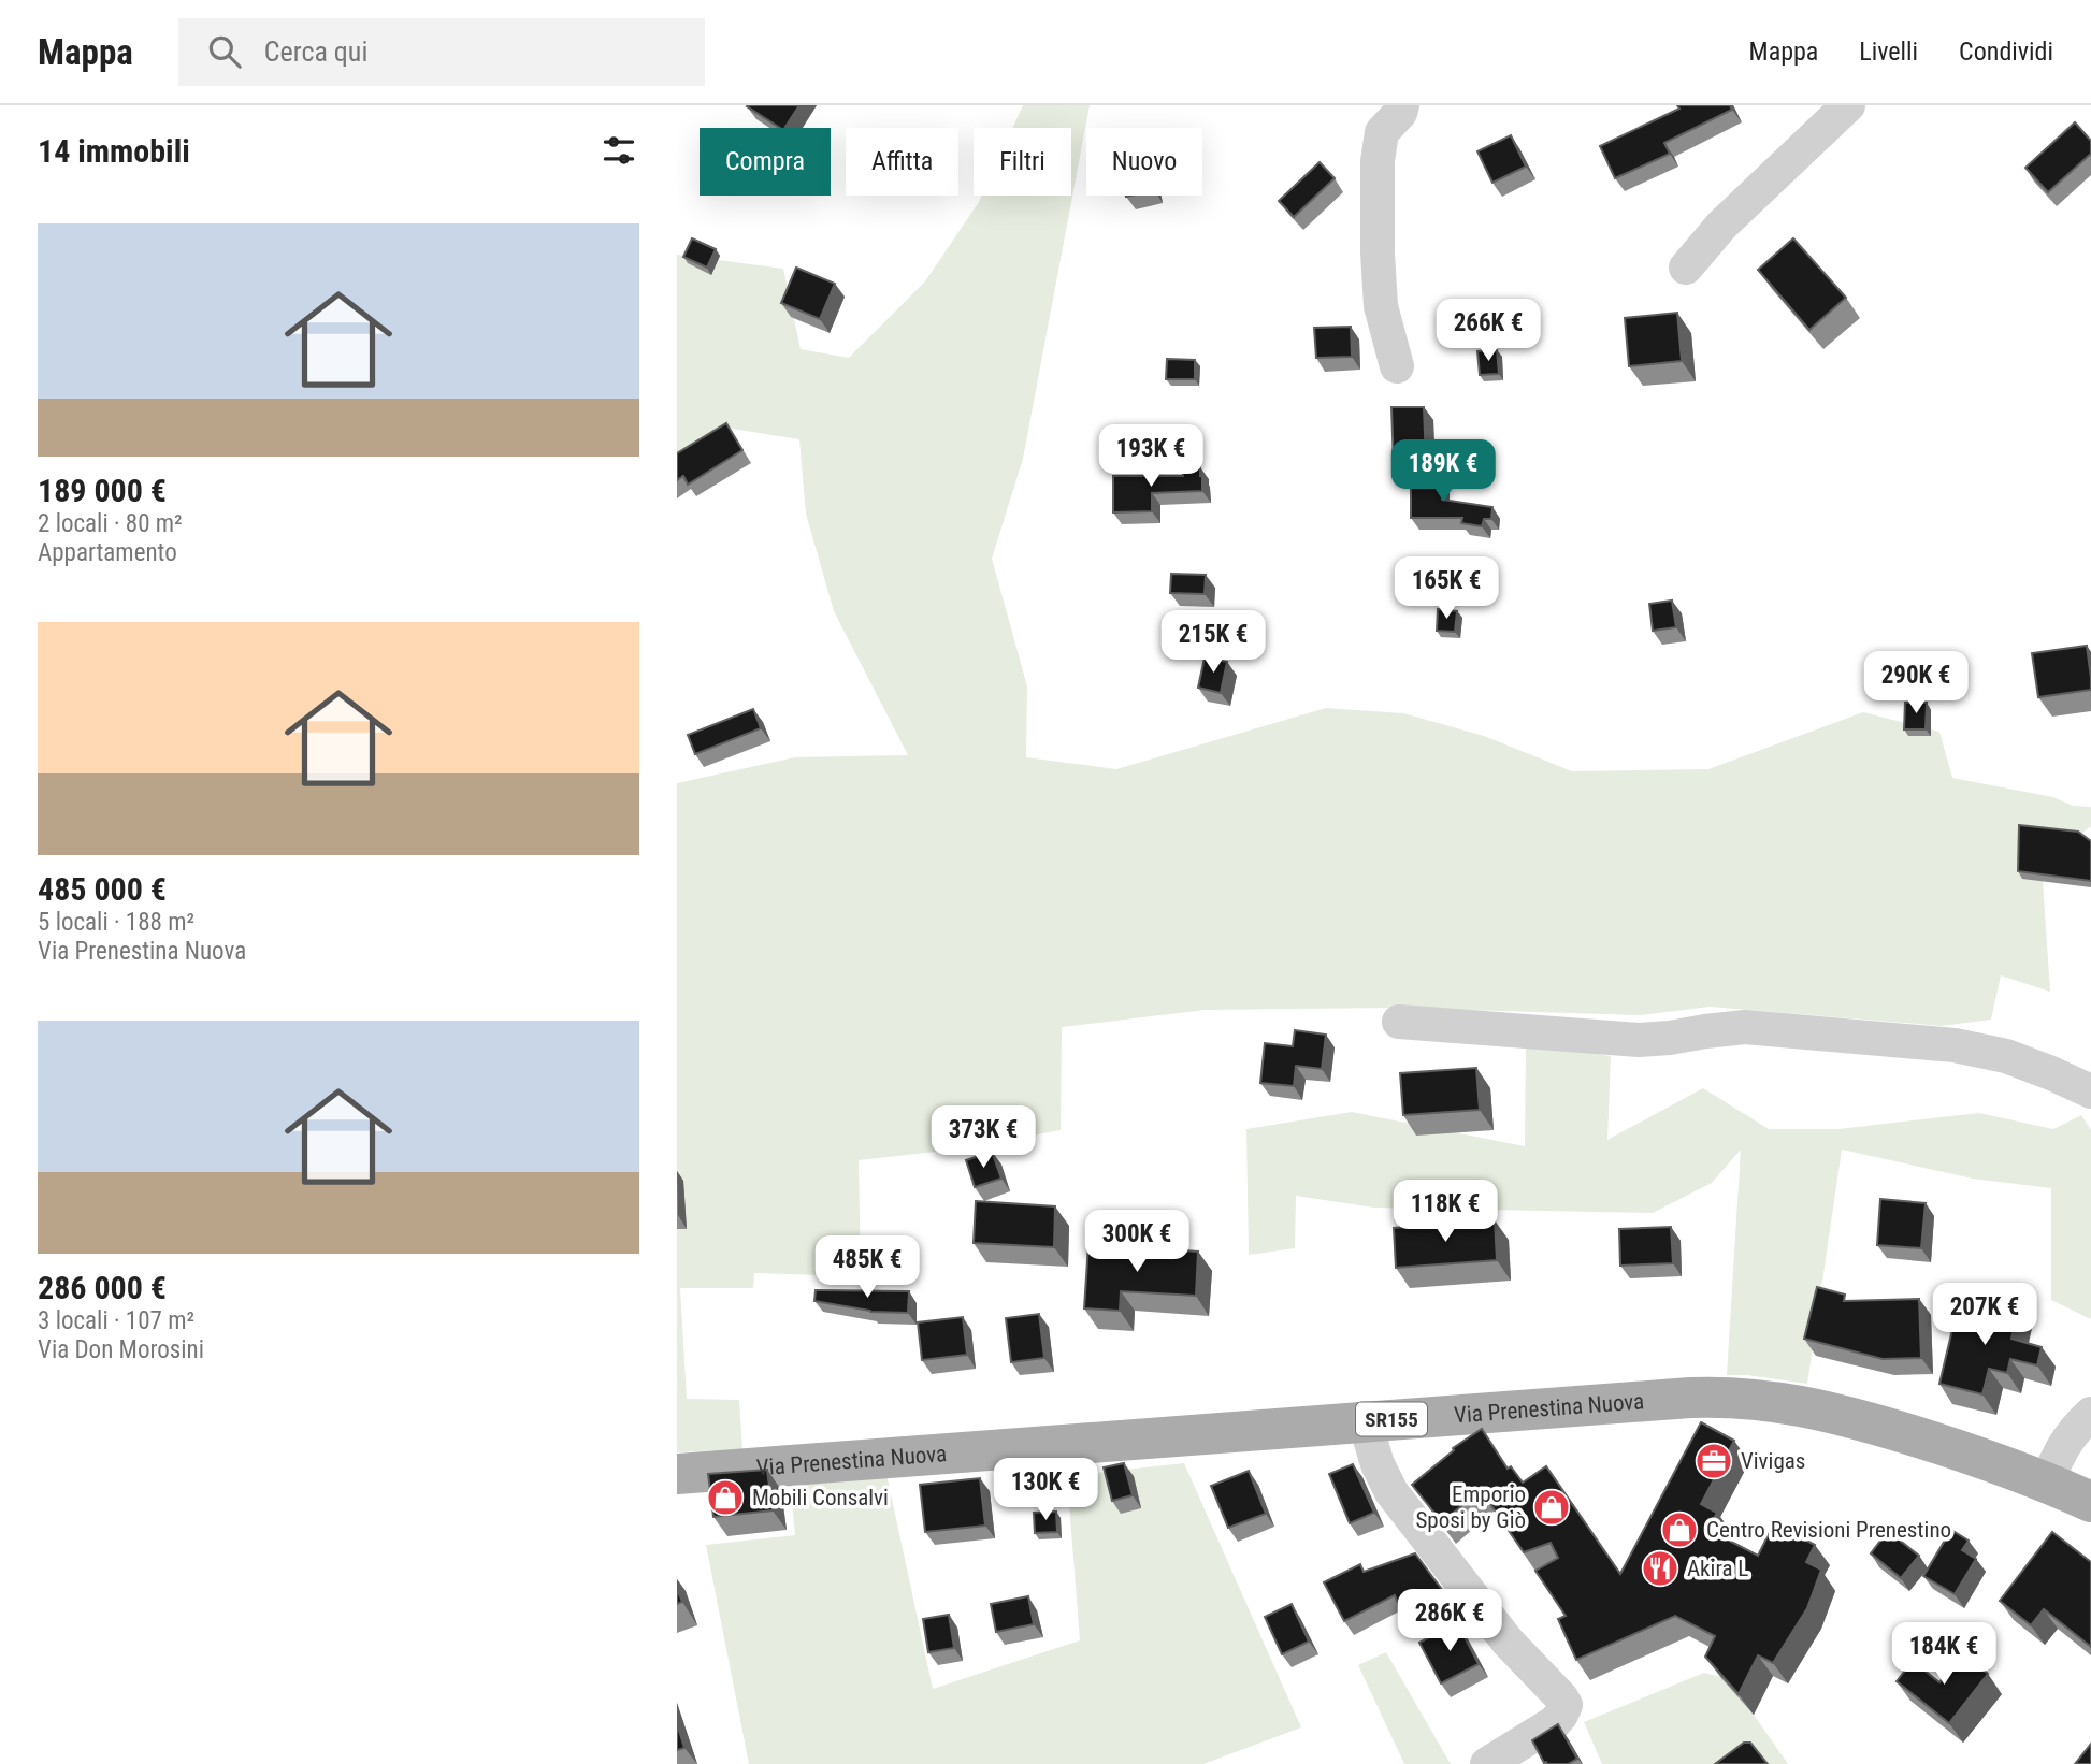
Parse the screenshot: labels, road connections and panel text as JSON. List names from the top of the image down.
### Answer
{
  "streets": {
    "main road": ["Via Prenestina Nuova", "SR155"]
  },
  "places": {
    "office": ["Vivigas"],
    "shop": ["Mobili Consalvi", "Emporio Sposi by Giò", "Centro Revisioni Prenestino"],
    "restaurant": ["Akira L"]
  },
  "page": {
    "header": "Mappa",
    "search": "Cerca qui",
    "nav": ["Mappa", "Livelli", "Condividi"],
    "heading": "14 immobili",
    "chip": [
      "Compra",
      "Affitta",
      "Filtri",
      "Nuovo"
    ],
    "list": [
      {
        "name": "189 000 €",
        "note": "2 locali · 80 m² · Appartamento"
      },
      {
        "name": "485 000 €",
        "note": "5 locali · 188 m² · Via Prenestina Nuova"
      },
      {
        "name": "286 000 €",
        "note": "3 locali · 107 m² · Via Don Morosini"
      }
    ],
    "price": [
      "266K €",
      "193K €",
      "189K €",
      "165K €",
      "215K €",
      "290K €",
      "373K €",
      "118K €",
      "300K €",
      "485K €",
      "207K €",
      "130K €",
      "286K €",
      "184K €"
    ]
  }
}
